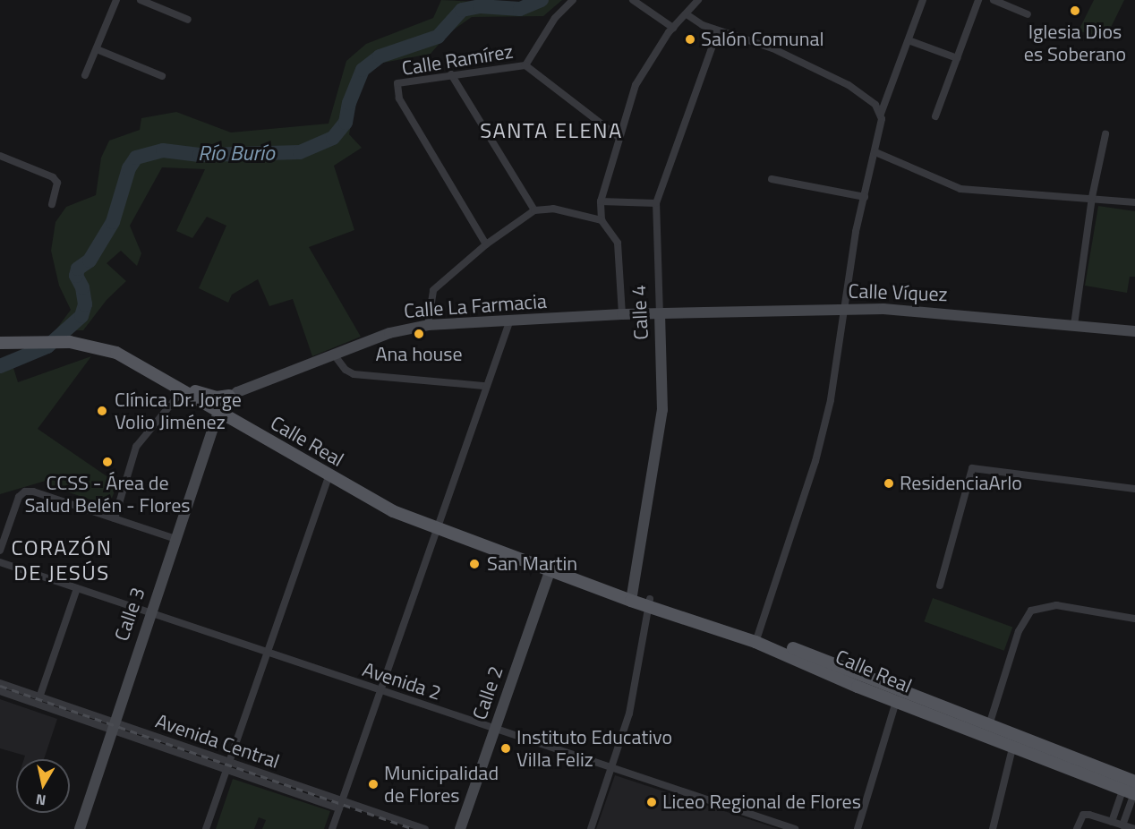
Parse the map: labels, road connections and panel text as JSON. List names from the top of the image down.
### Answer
{
  "streets": {
    "main road": [
      "Calle Víquez",
      "Calle La Farmacia",
      "Calle 4",
      "Calle Real",
      "Calle 3",
      "Calle 2"
    ],
    "street": ["Calle Ramírez", "Avenida 2", "Avenida Central"]
  },
  "crossings": [
    ["Calle Víquez", "Calle La Farmacia"],
    ["Calle Víquez", "Calle 4"],
    ["Calle La Farmacia", "Calle 4"],
    ["Calle 4", "Calle Real"],
    ["Calle Real", "Calle 3"],
    ["Calle Real", "Calle 2"],
    ["Calle 3", "Avenida 2"],
    ["Calle 3", "Avenida Central"],
    ["Avenida 2", "Calle 2"]
  ],
  "districts": ["SANTA ELENA", "CORAZÓN DE JESÚS"],
  "water": ["Río Burío"],
  "places": [
    "Iglesia Dios es Soberano",
    "Salón Comunal",
    "Ana house",
    "Clínica Dr. Jorge Volio Jiménez",
    "CCSS - Área de Salud Belén - Flores",
    "ResidenciaArlo",
    "San Martin",
    "Instituto Educativo Villa Feliz",
    "Municipalidad de Flores",
    "Liceo Regional de Flores"
  ],
  "north": "bottom"
}
